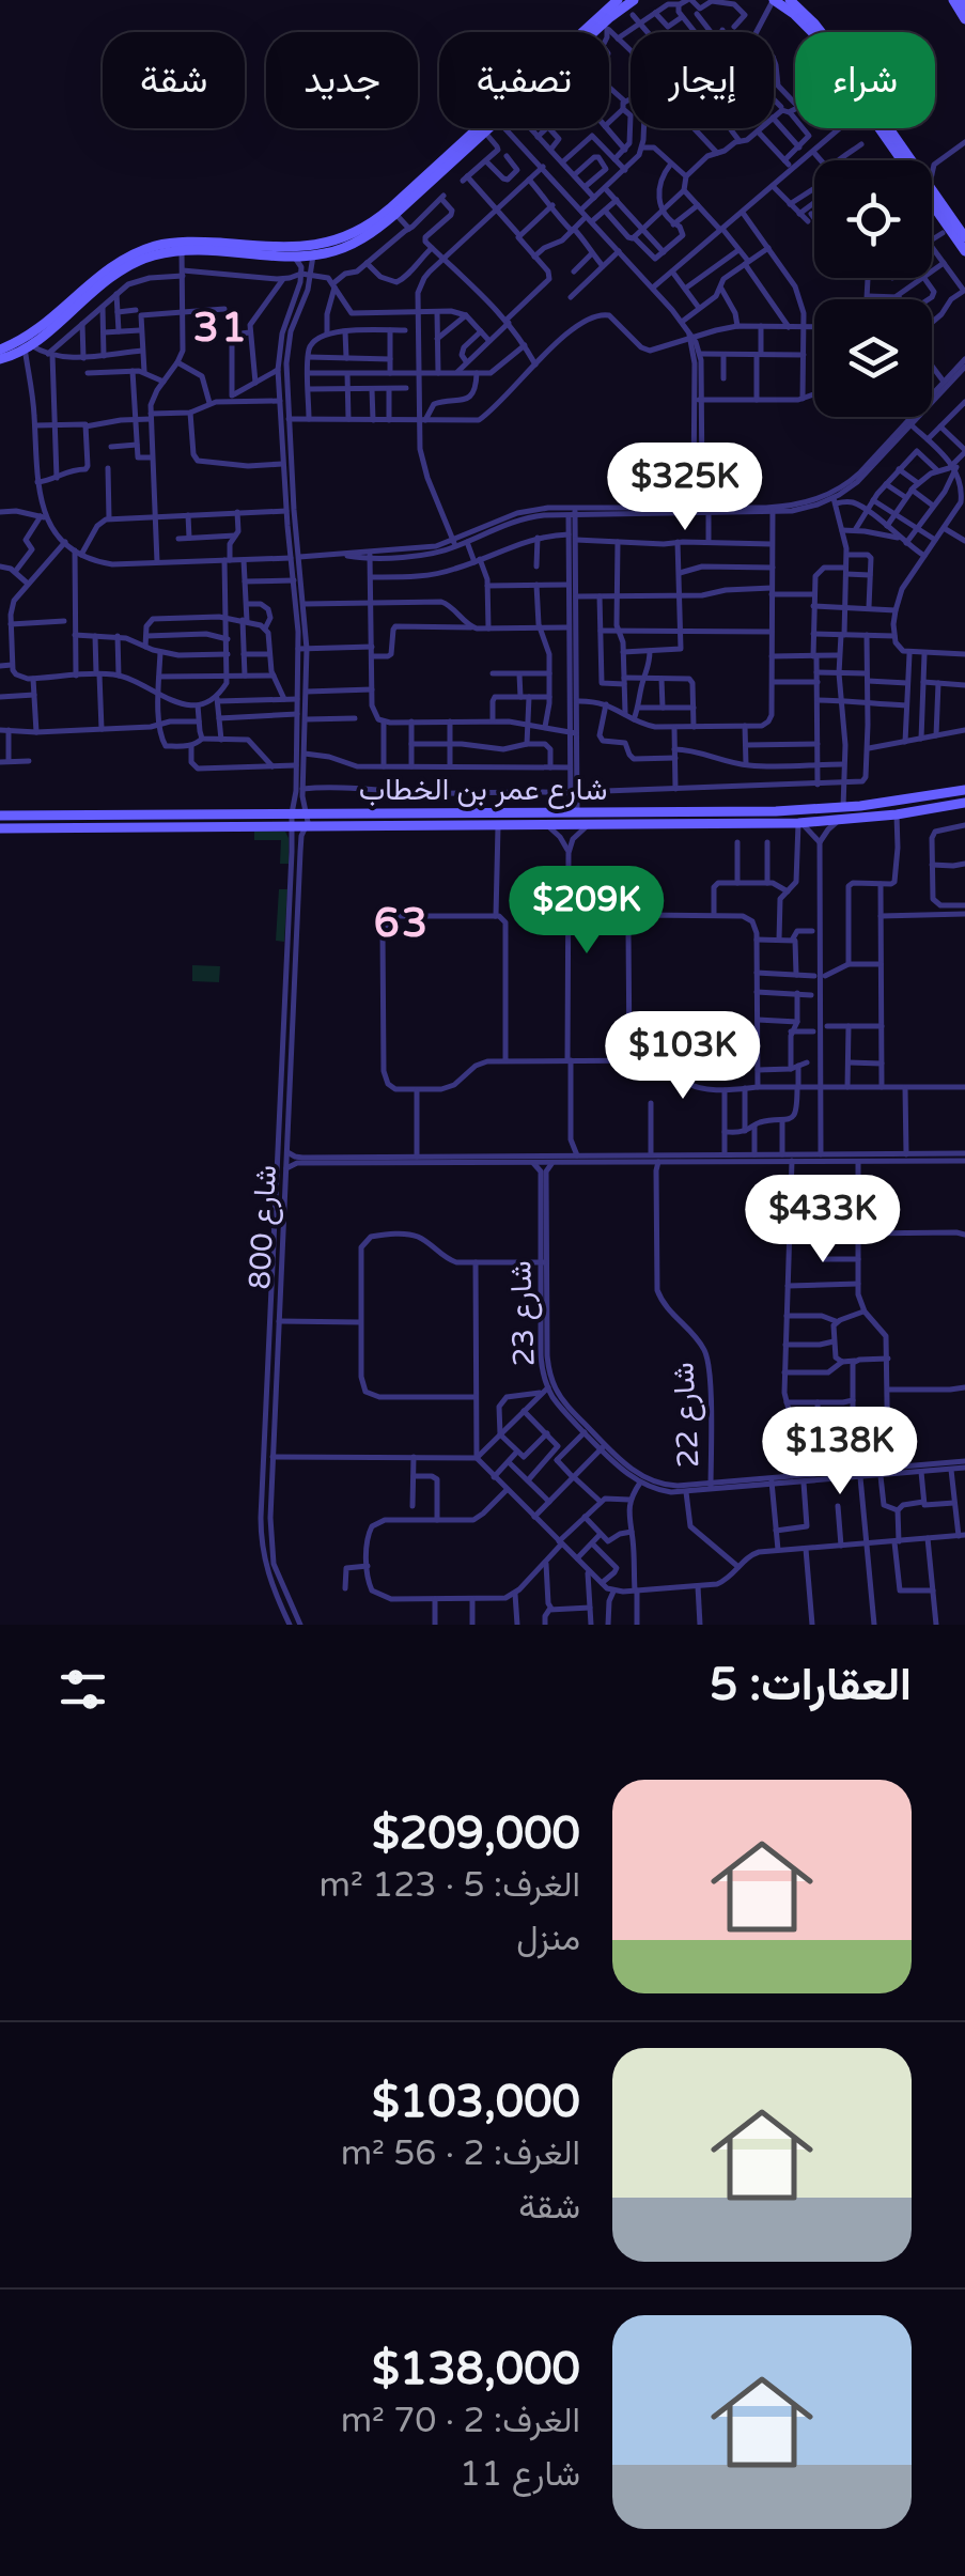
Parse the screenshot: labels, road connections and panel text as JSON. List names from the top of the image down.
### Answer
{
  "streets": {
    "street": [
      "شارع عمر بن الخطاب",
      "شارع 800",
      "شارع 23",
      "شارع 22"
    ]
  },
  "crossings": [
    ["شارع عمر بن الخطاب", "شارع 800"],
    ["شارع 23", "شارع 22"]
  ],
  "districts": ["31", "63"],
  "page": {
    "chip": [
      "شراء",
      "إيجار",
      "تصفية",
      "جديد",
      "شقة"
    ],
    "price": [
      "$325K",
      "$209K",
      "$103K",
      "$433K",
      "$138K"
    ],
    "heading": "العقارات: 5",
    "list": [
      {
        "name": "$209,000",
        "note": "الغرف: 5 · 123 m² · منزل"
      },
      {
        "name": "$103,000",
        "note": "الغرف: 2 · 56 m² · شقة"
      },
      {
        "name": "$138,000",
        "note": "الغرف: 2 · 70 m² · شارع 11"
      }
    ]
  }
}
